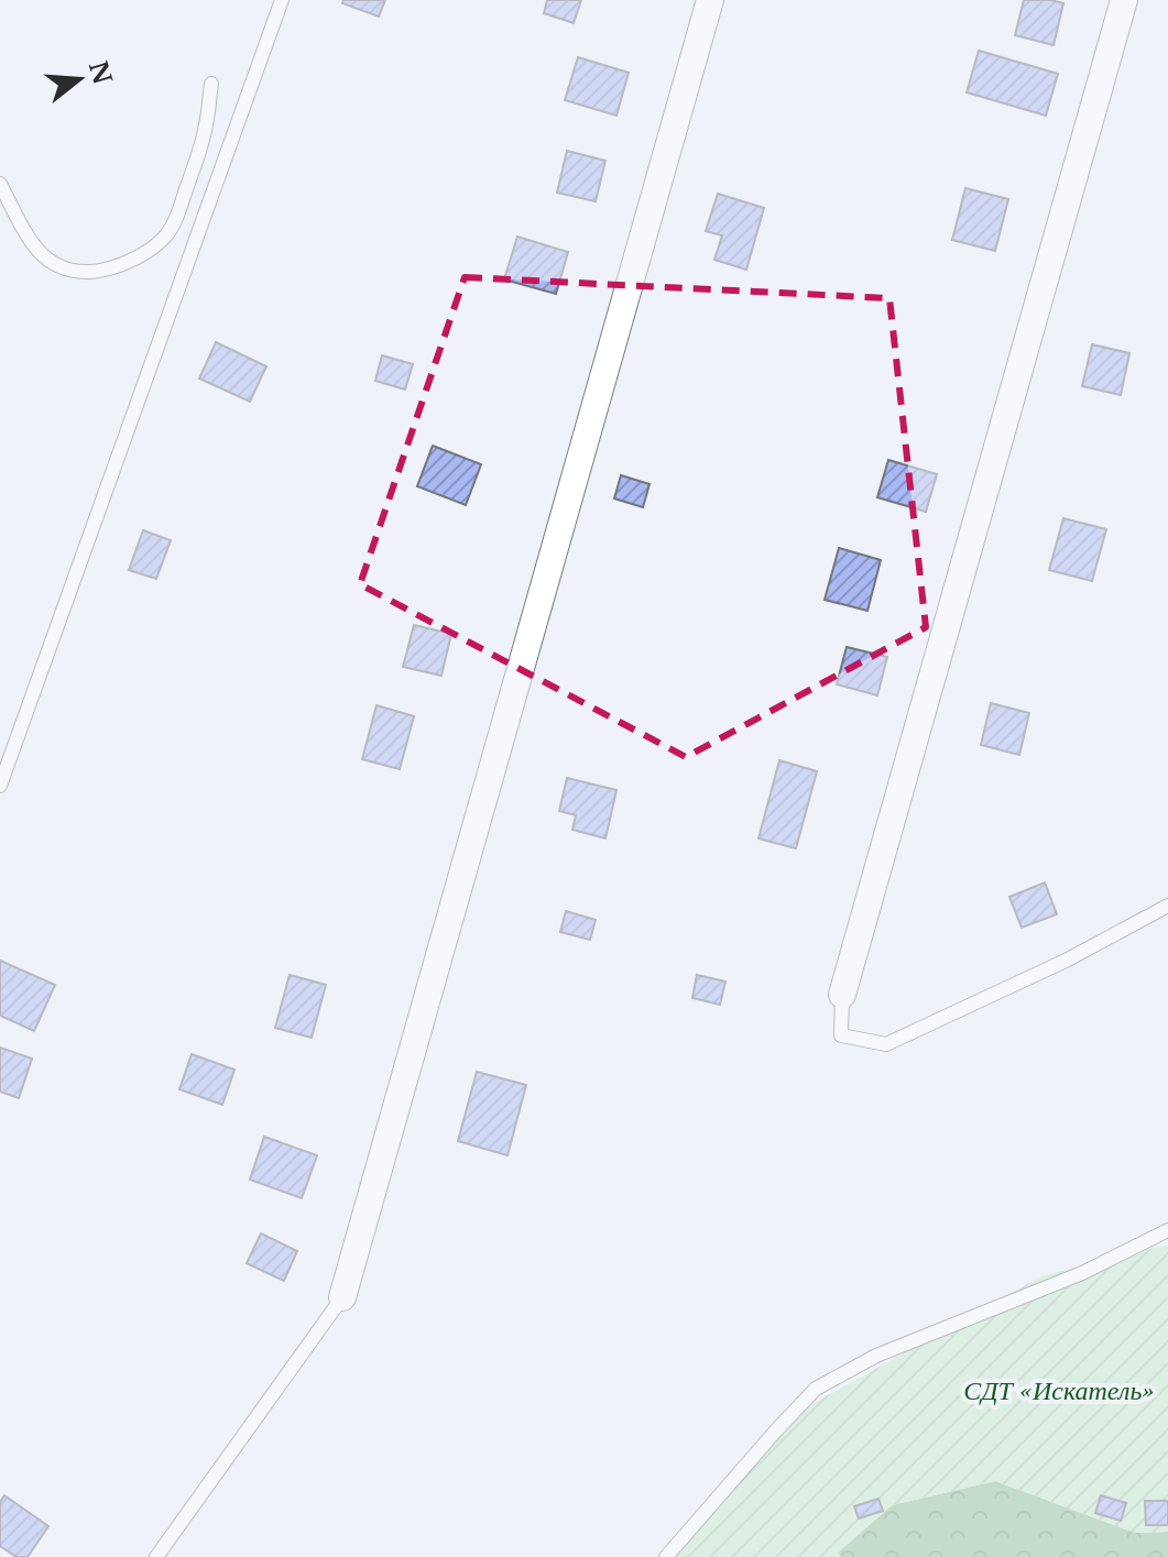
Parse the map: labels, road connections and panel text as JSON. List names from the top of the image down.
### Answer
{
  "parks": ["СДТ «Искатель»"],
  "north": "right"
}
